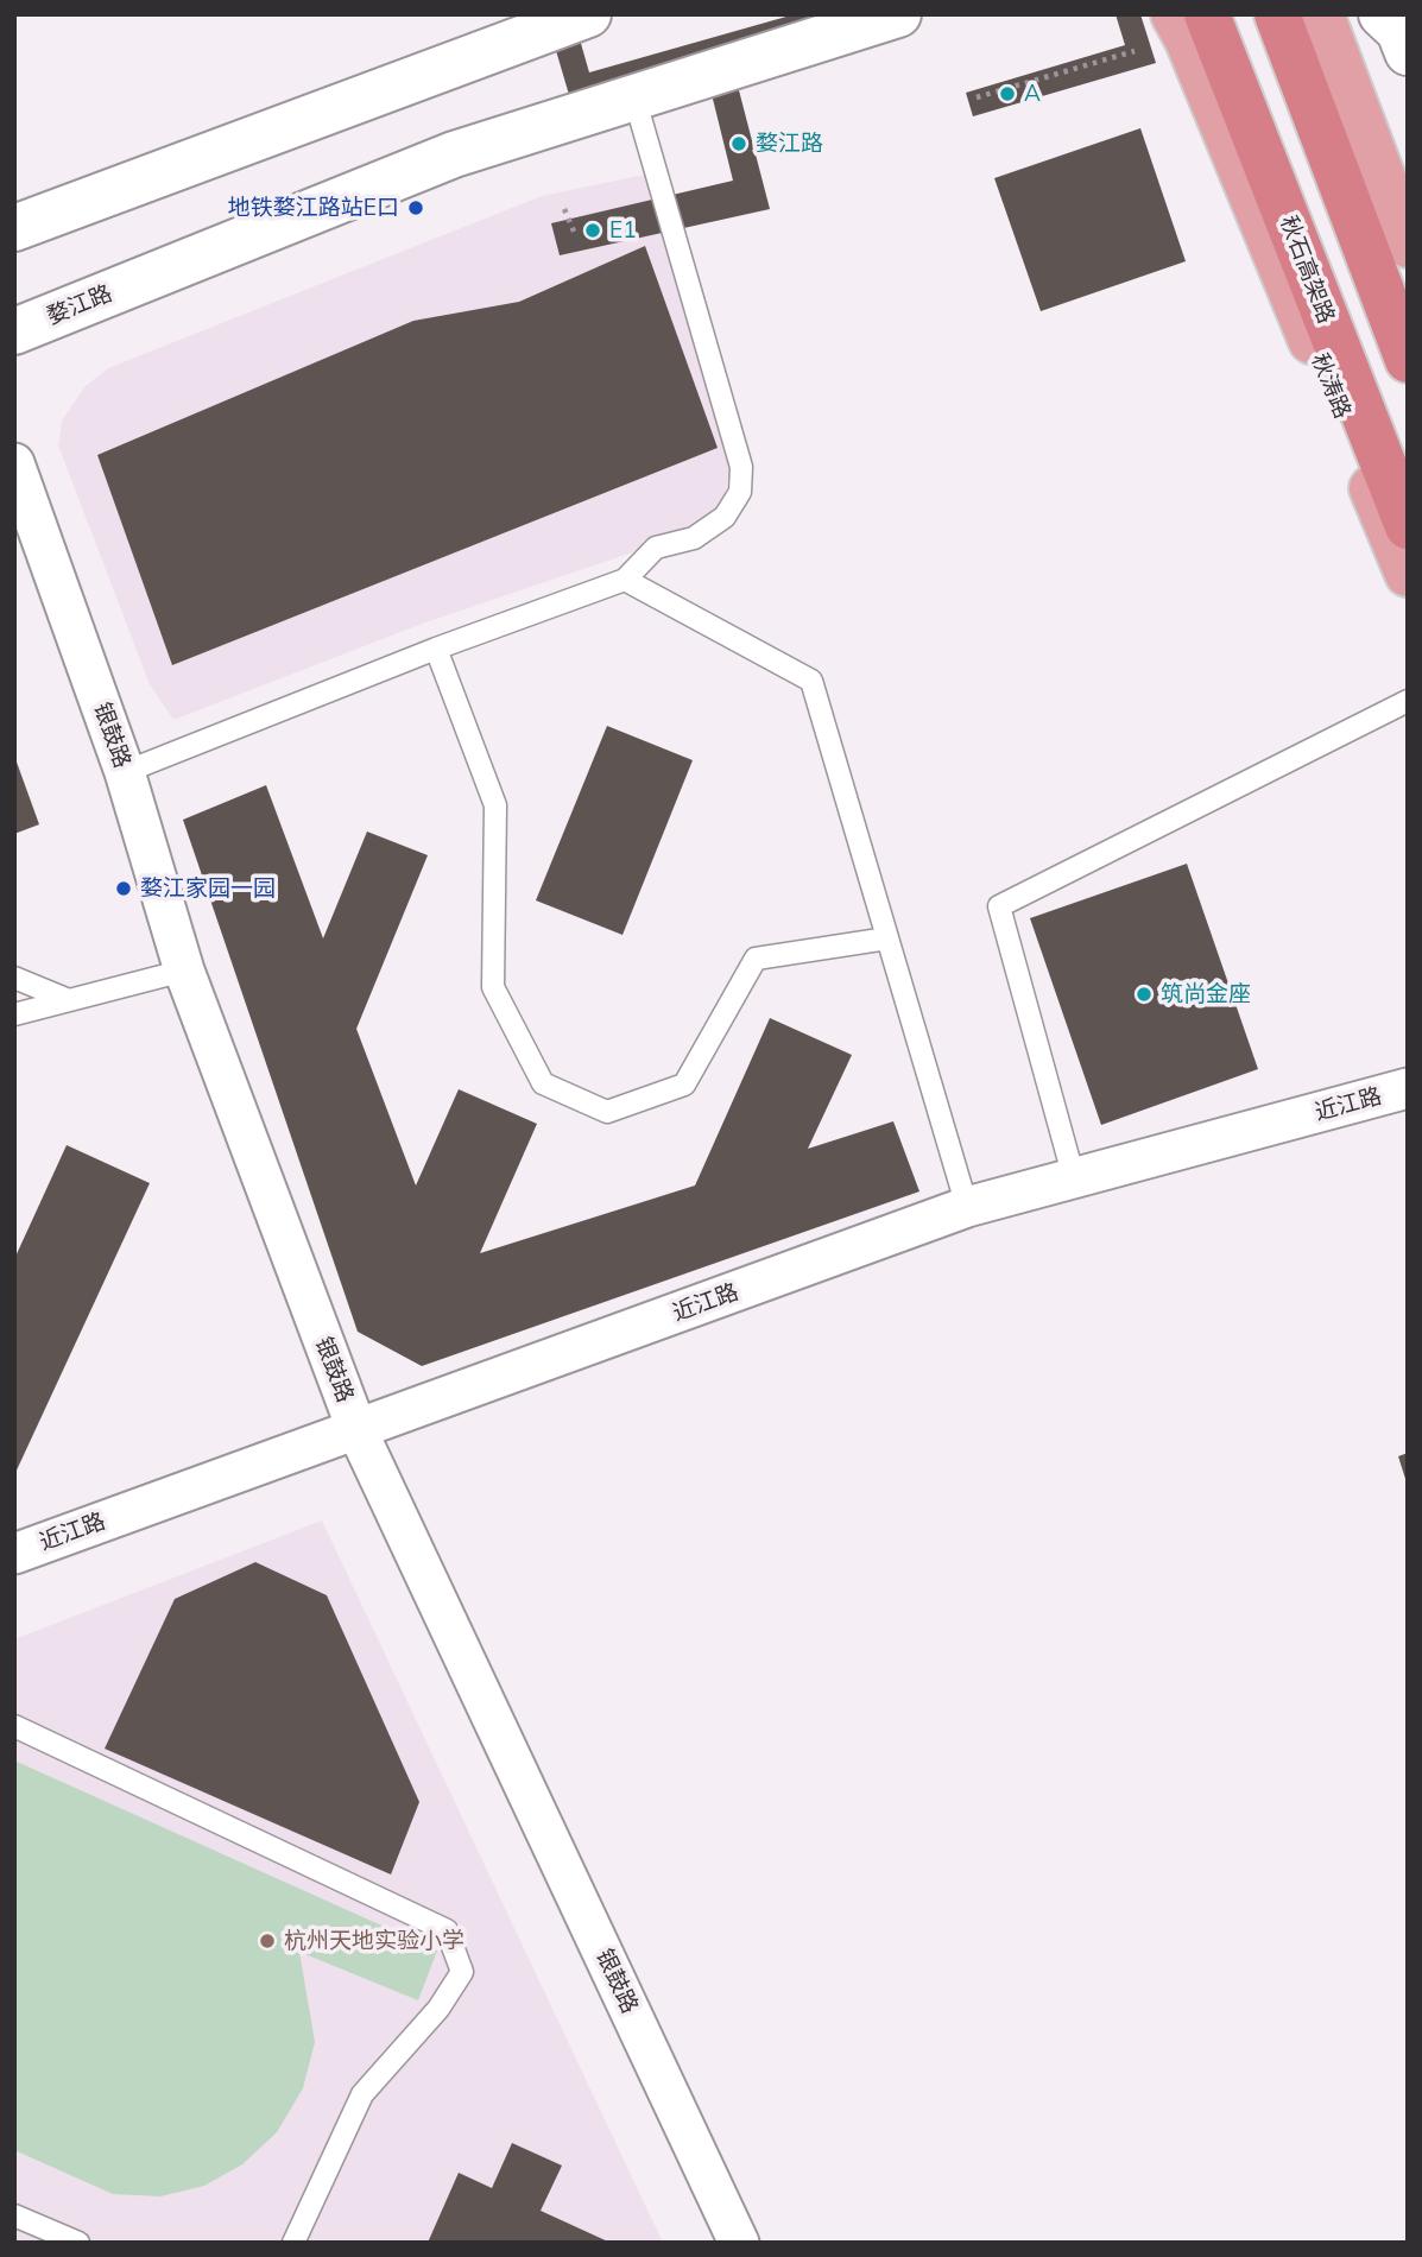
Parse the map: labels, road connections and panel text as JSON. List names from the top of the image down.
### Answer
{
  "streets": {
    "highway": ["秋石高架路"],
    "main road": ["婺江路", "秋涛路"],
    "street": ["银鼓路", "近江路"]
  },
  "crossings": [
    ["银鼓路", "近江路"]
  ],
  "places": [
    "A",
    "婺江路",
    "地铁婺江路站E口",
    "E1",
    "婺江家园一园",
    "筑尚金座",
    "杭州天地实验小学"
  ]
}
